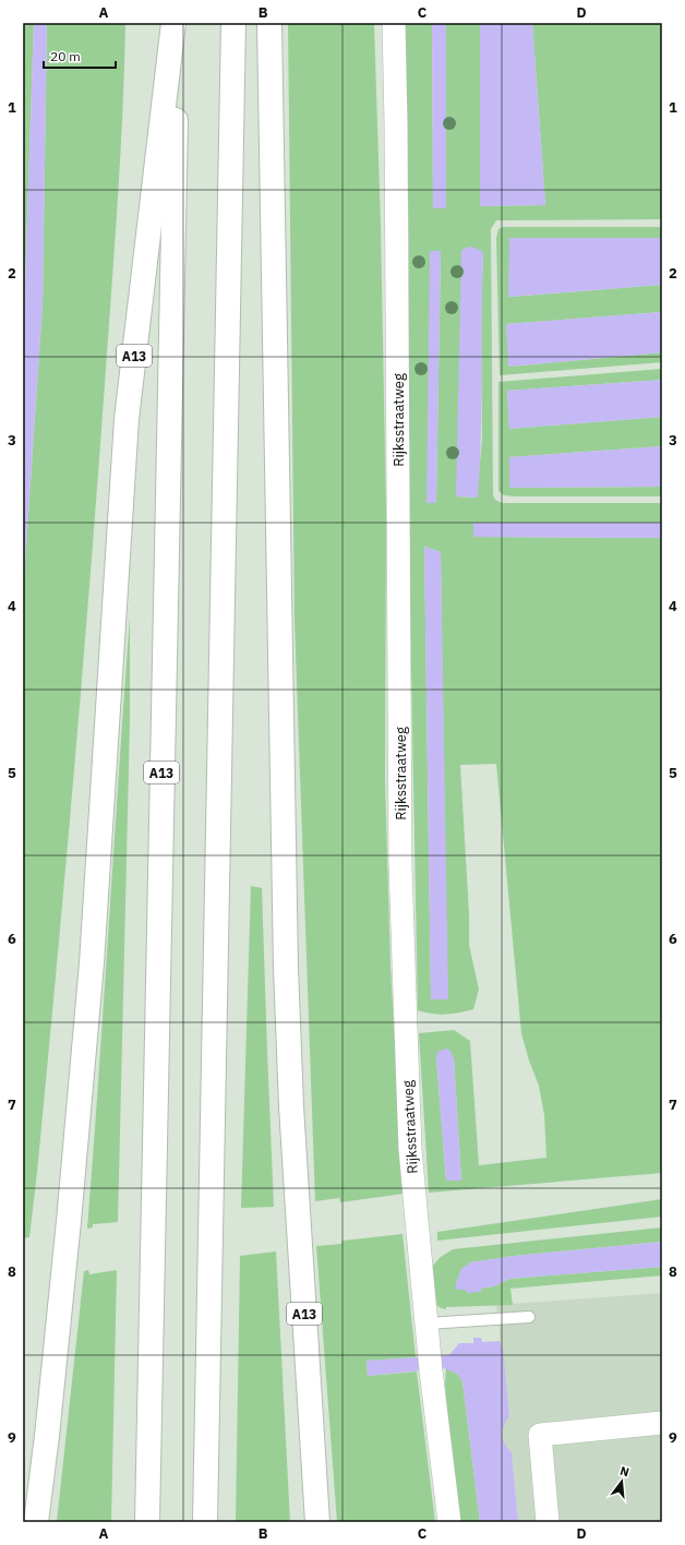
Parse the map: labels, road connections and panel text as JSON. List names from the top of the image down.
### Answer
{
  "streets": {
    "highway": ["A13"],
    "street": ["Rijksstraatweg"]
  },
  "scale_bar": "20 m",
  "north": "top",
  "grid": {
    "columns": [
      "A",
      "B",
      "C",
      "D"
    ],
    "rows": [
      "1",
      "2",
      "3",
      "4",
      "5",
      "6",
      "7",
      "8",
      "9"
    ]
  }
}
